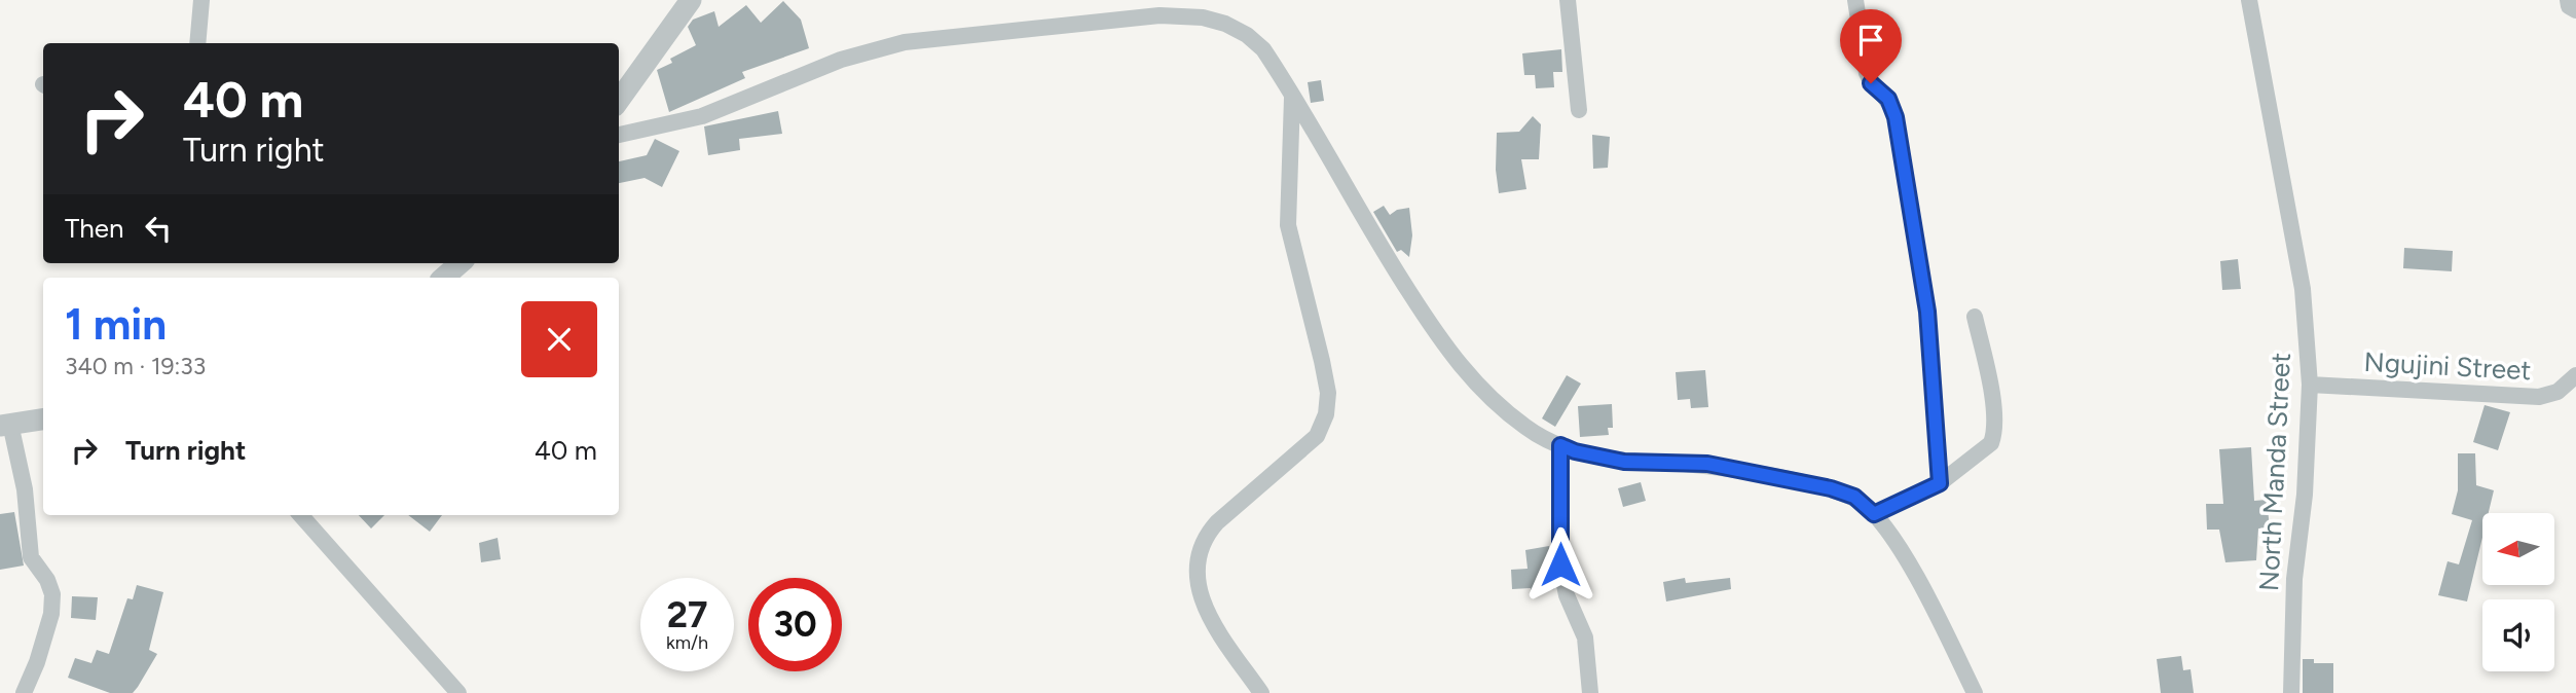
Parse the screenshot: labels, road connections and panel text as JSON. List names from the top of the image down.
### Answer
{
  "streets": {
    "street": ["Ngujini Street", "North Manda Street"]
  },
  "crossings": [
    ["Ngujini Street", "North Manda Street"]
  ],
  "north": "left",
  "page": {
    "turn": ["40 m", "Turn right"],
    "then": "Then",
    "heading": ["1 min", "340 m · 19:33"],
    "list": [
      {
        "name": "Turn right",
        "value": "40 m"
      }
    ],
    "speed": "27 km/h",
    "limit": "30"
  }
}
